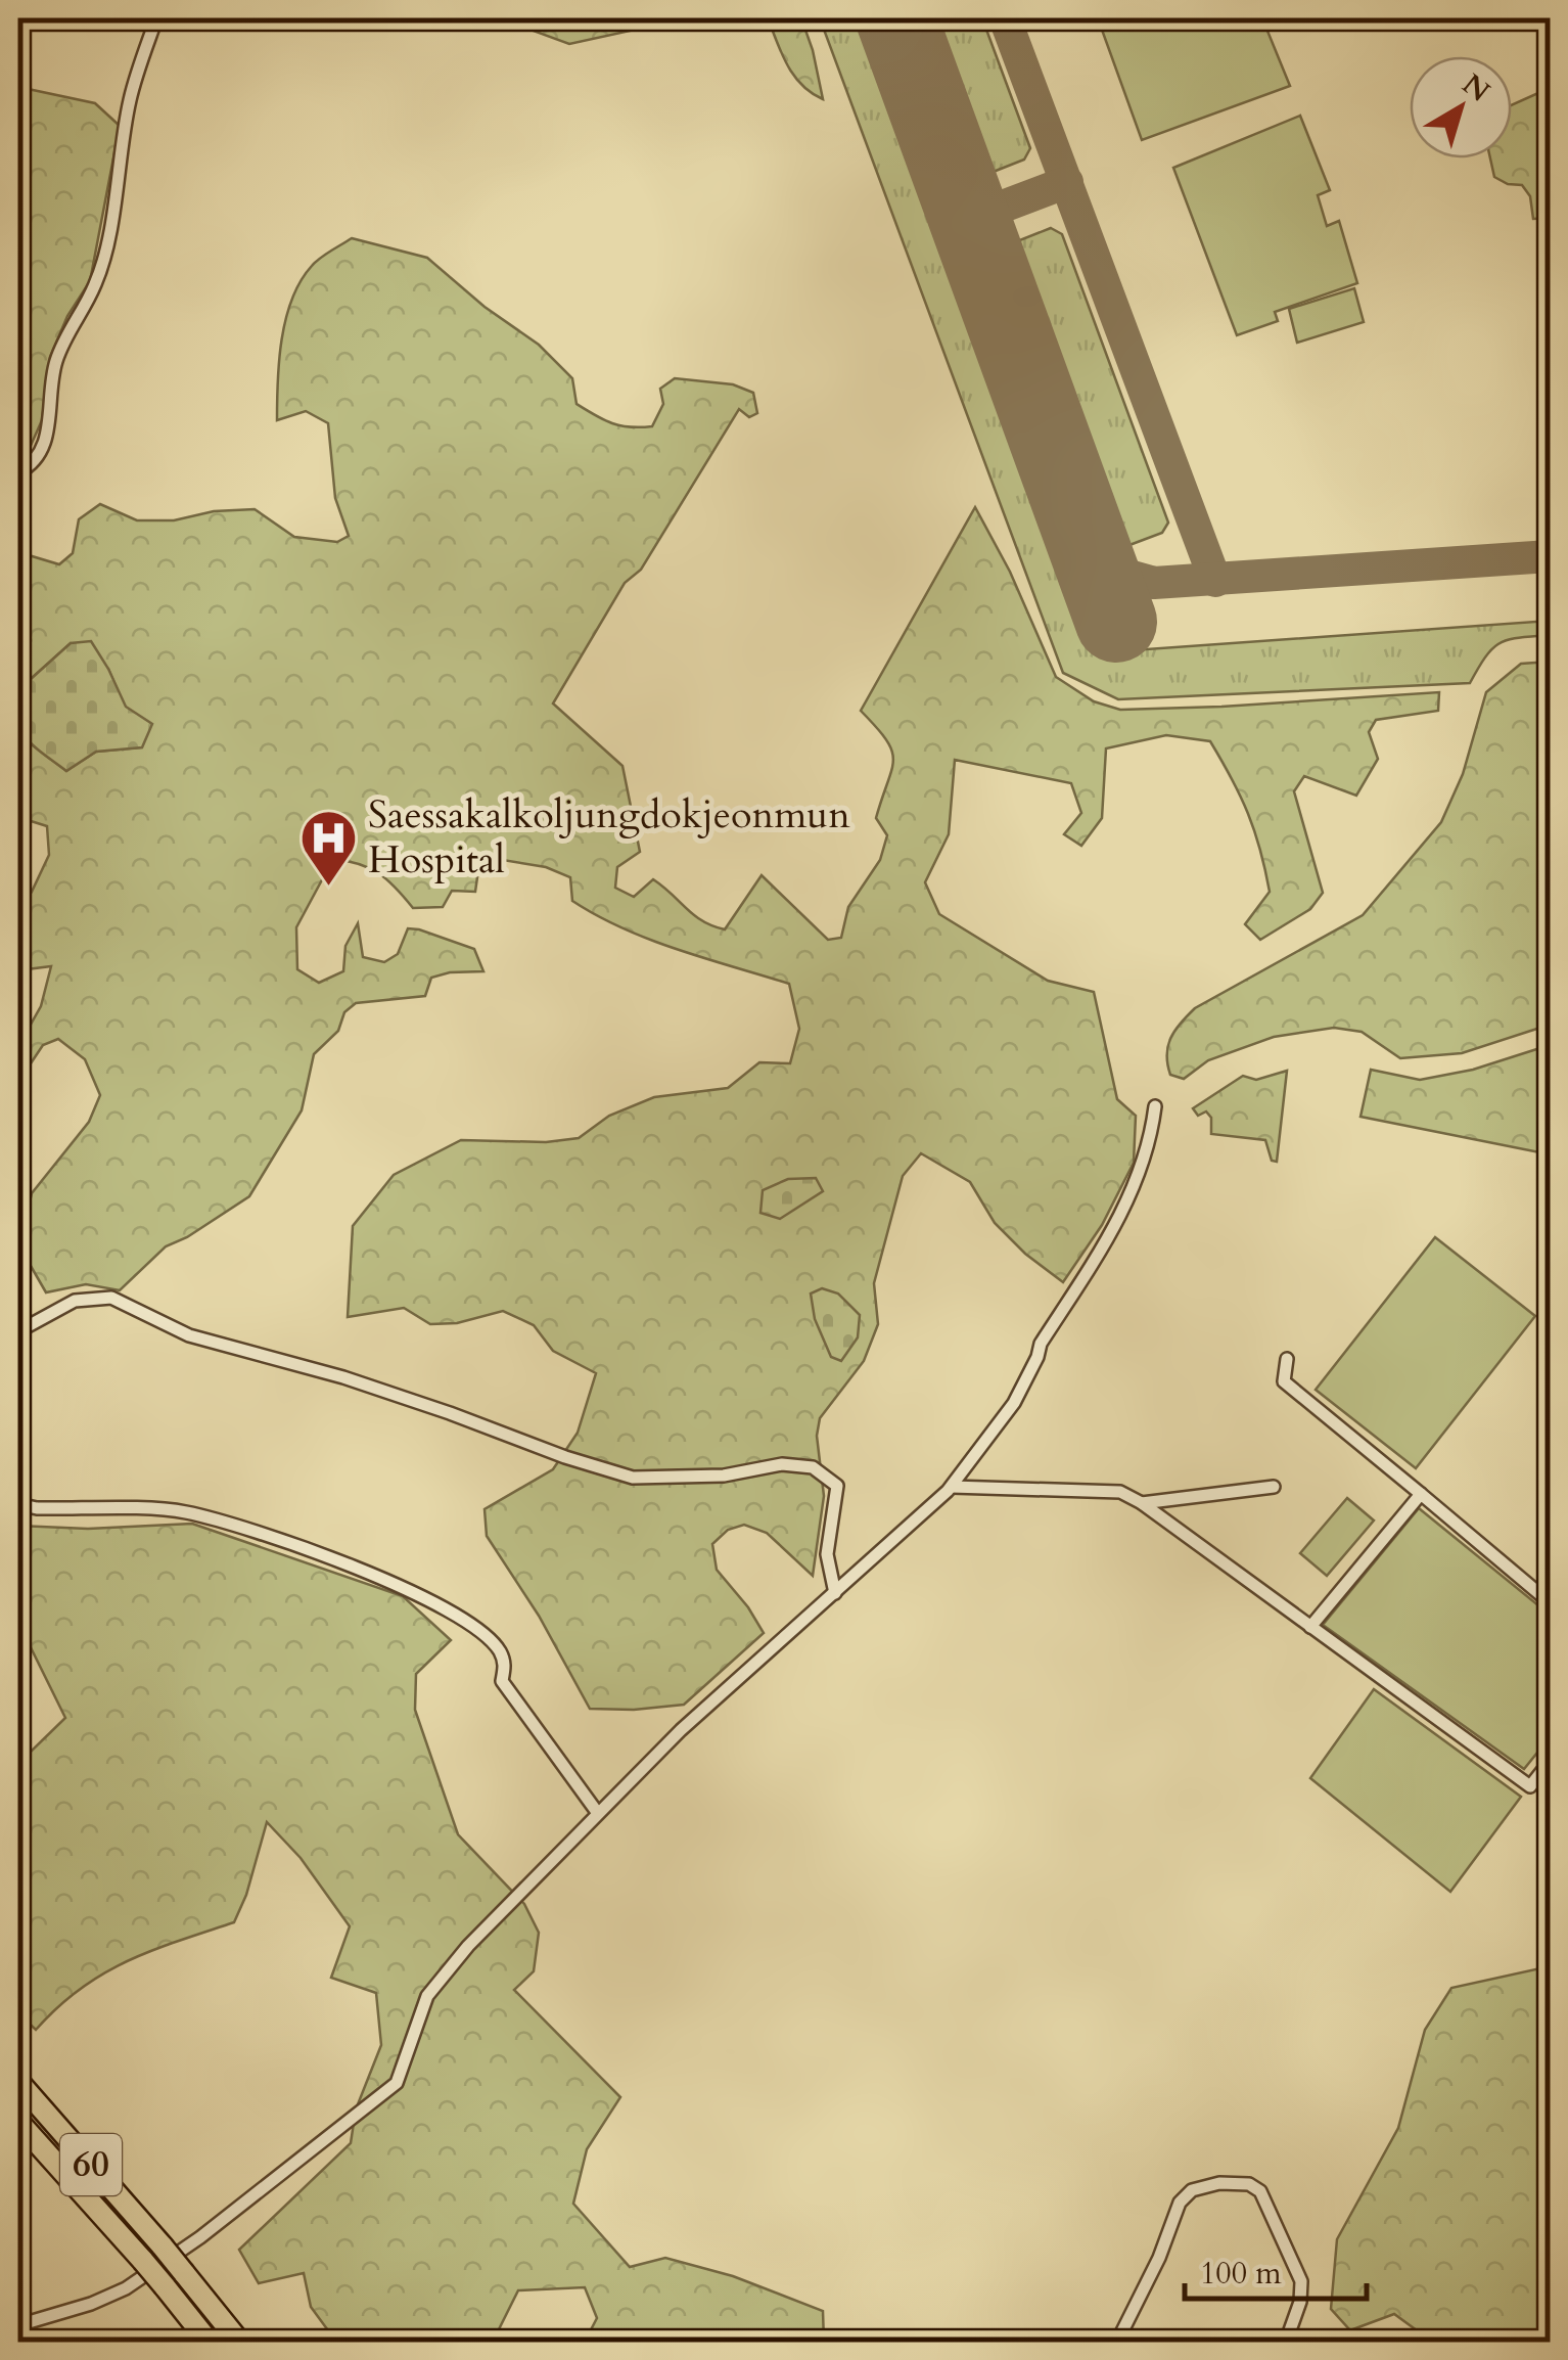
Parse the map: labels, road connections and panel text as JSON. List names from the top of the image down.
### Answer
{
  "streets": {
    "highway": ["60"]
  },
  "places": {
    "hospital": ["Saessakalkoljungdokjeonmun Hospital"]
  },
  "scale_bar": "100 m",
  "north": "top right"
}
